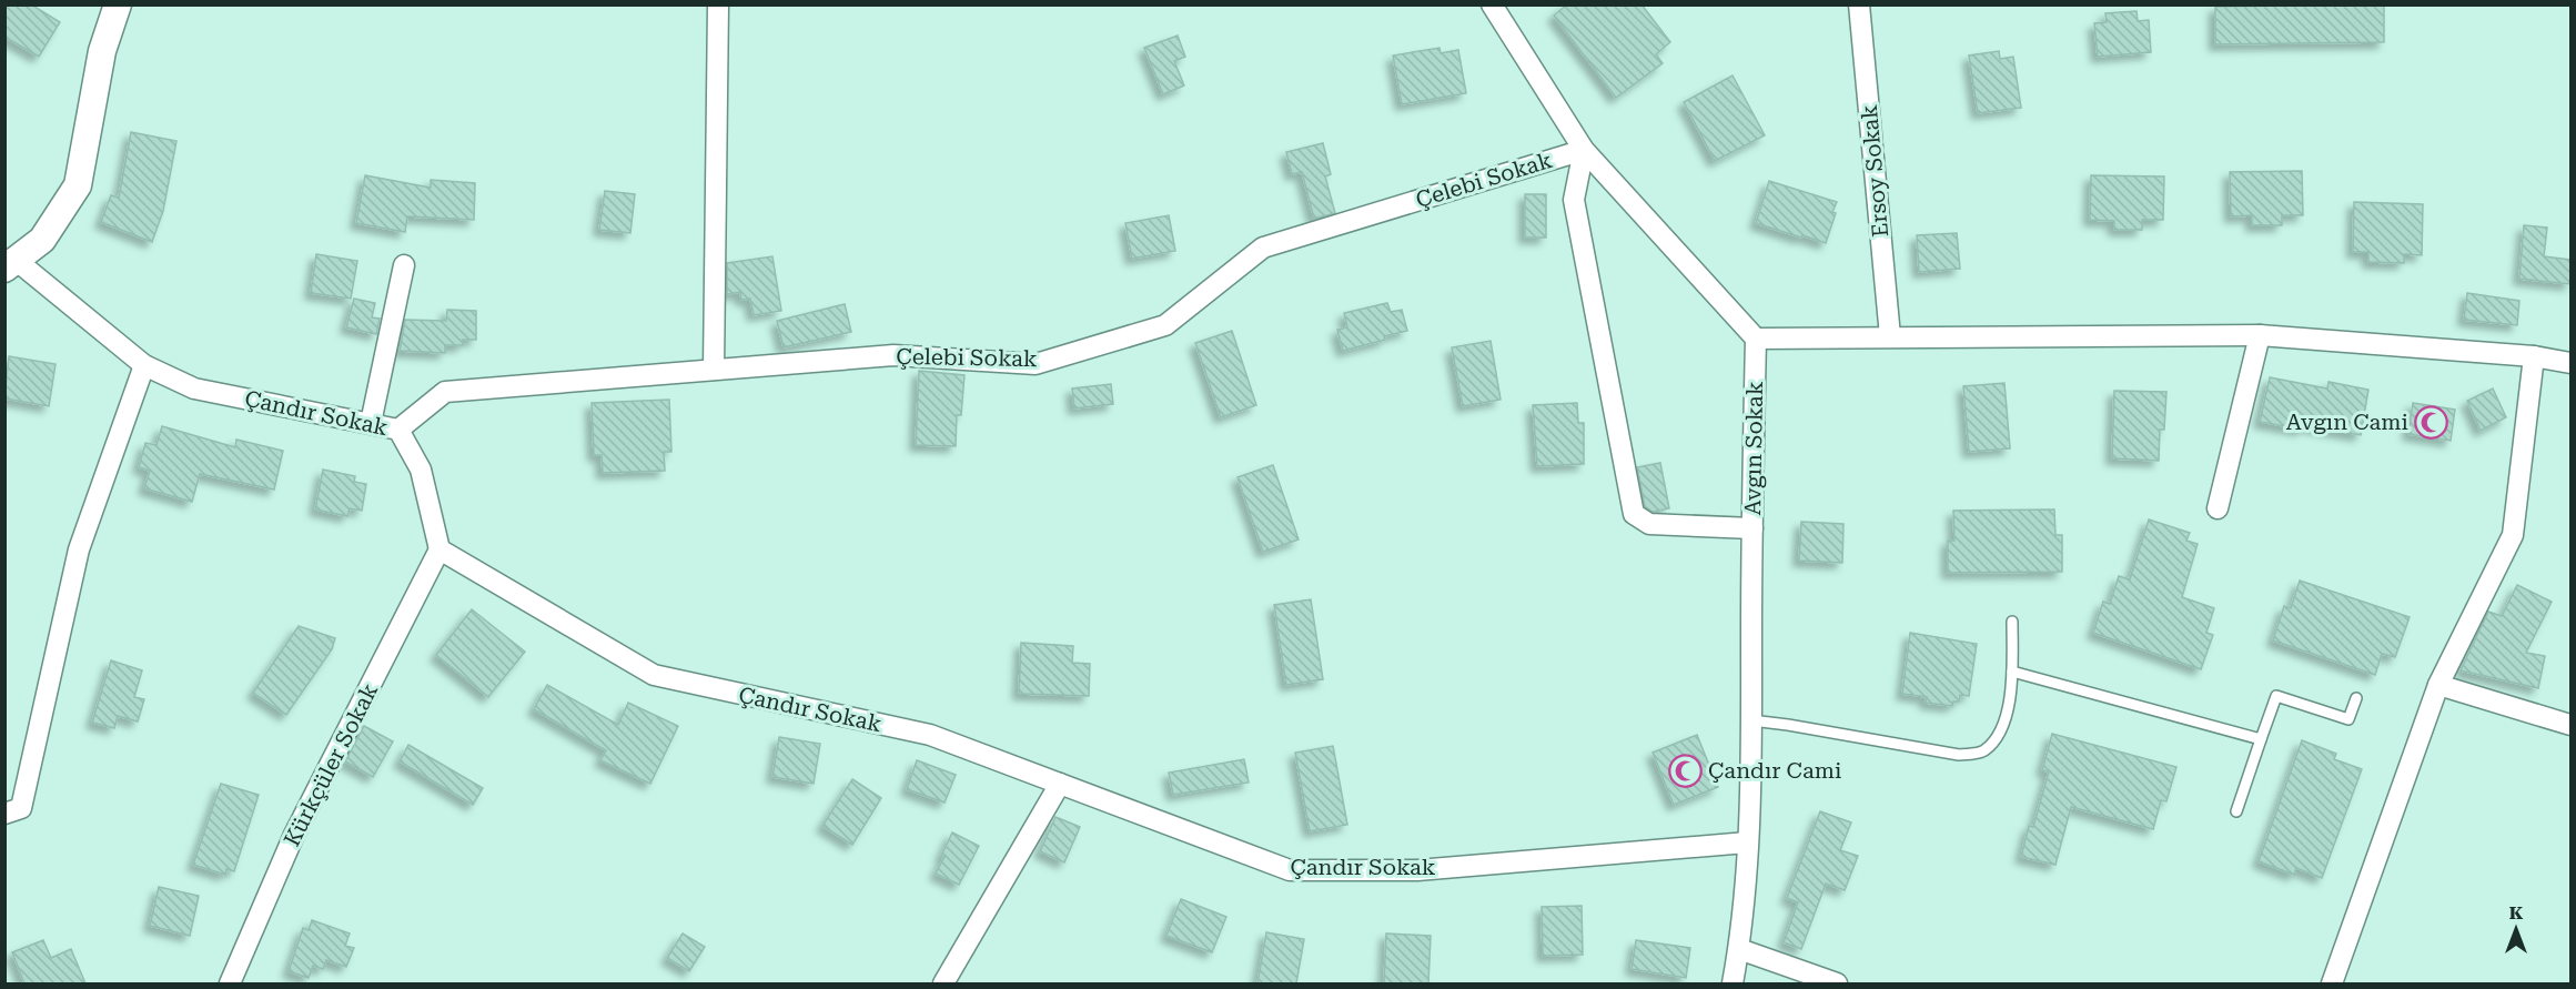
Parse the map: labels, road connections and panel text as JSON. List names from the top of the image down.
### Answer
{
  "streets": {
    "street": [
      "Ersoy Sokak",
      "Çelebi Sokak",
      "Çandır Sokak",
      "Avgın Sokak",
      "Kürkçüler Sokak"
    ]
  },
  "crossings": [
    ["Çelebi Sokak", "Çandır Sokak"],
    ["Çandır Sokak", "Avgın Sokak"],
    ["Çandır Sokak", "Kürkçüler Sokak"]
  ],
  "places": {
    "mosque": ["Avgın Cami", "Çandır Cami"]
  },
  "north": "top"
}
